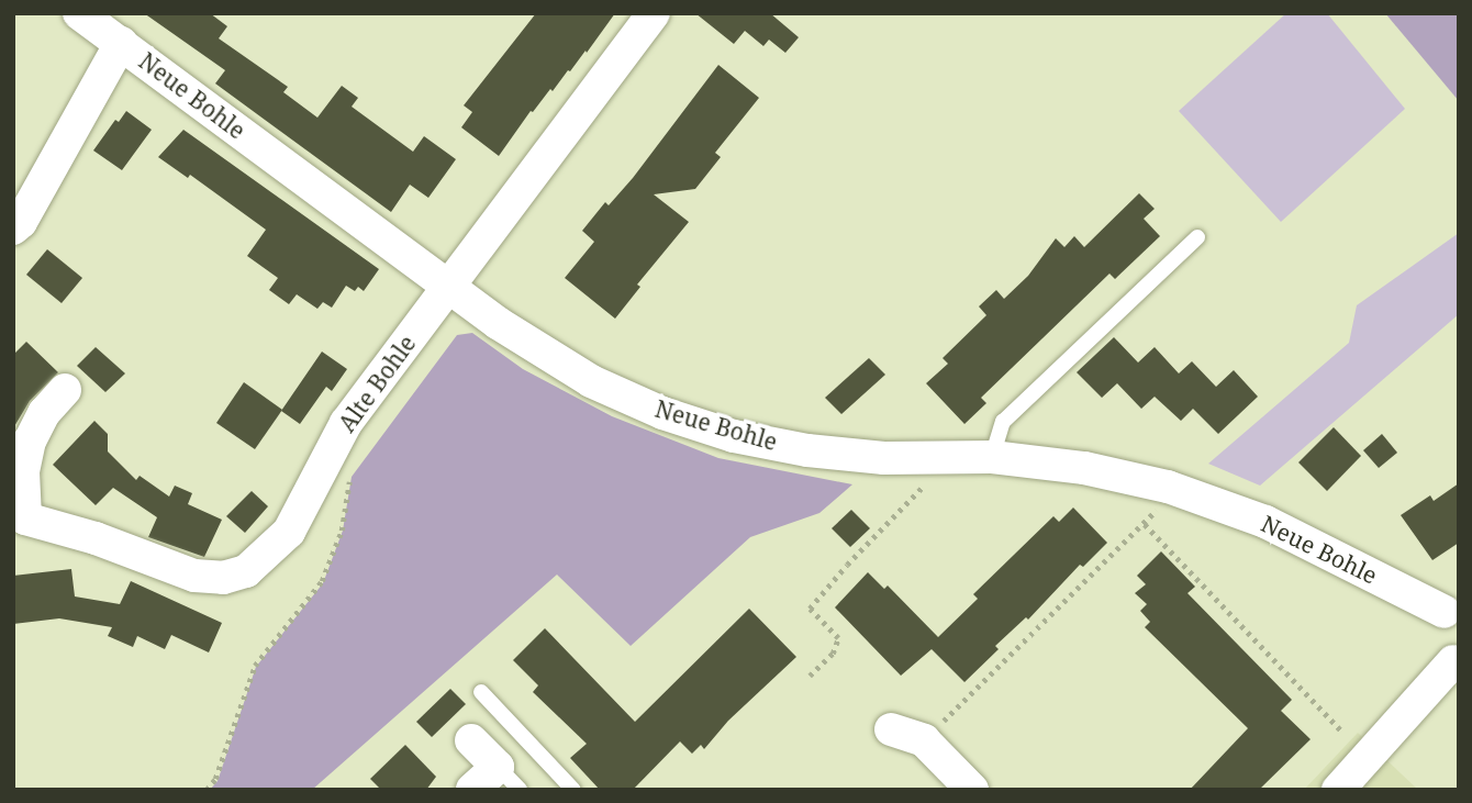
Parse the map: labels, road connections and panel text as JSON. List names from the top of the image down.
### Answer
{
  "streets": {
    "street": ["Neue Bohle", "Alte Bohle"]
  },
  "crossings": [
    ["Neue Bohle", "Alte Bohle"]
  ]
}
